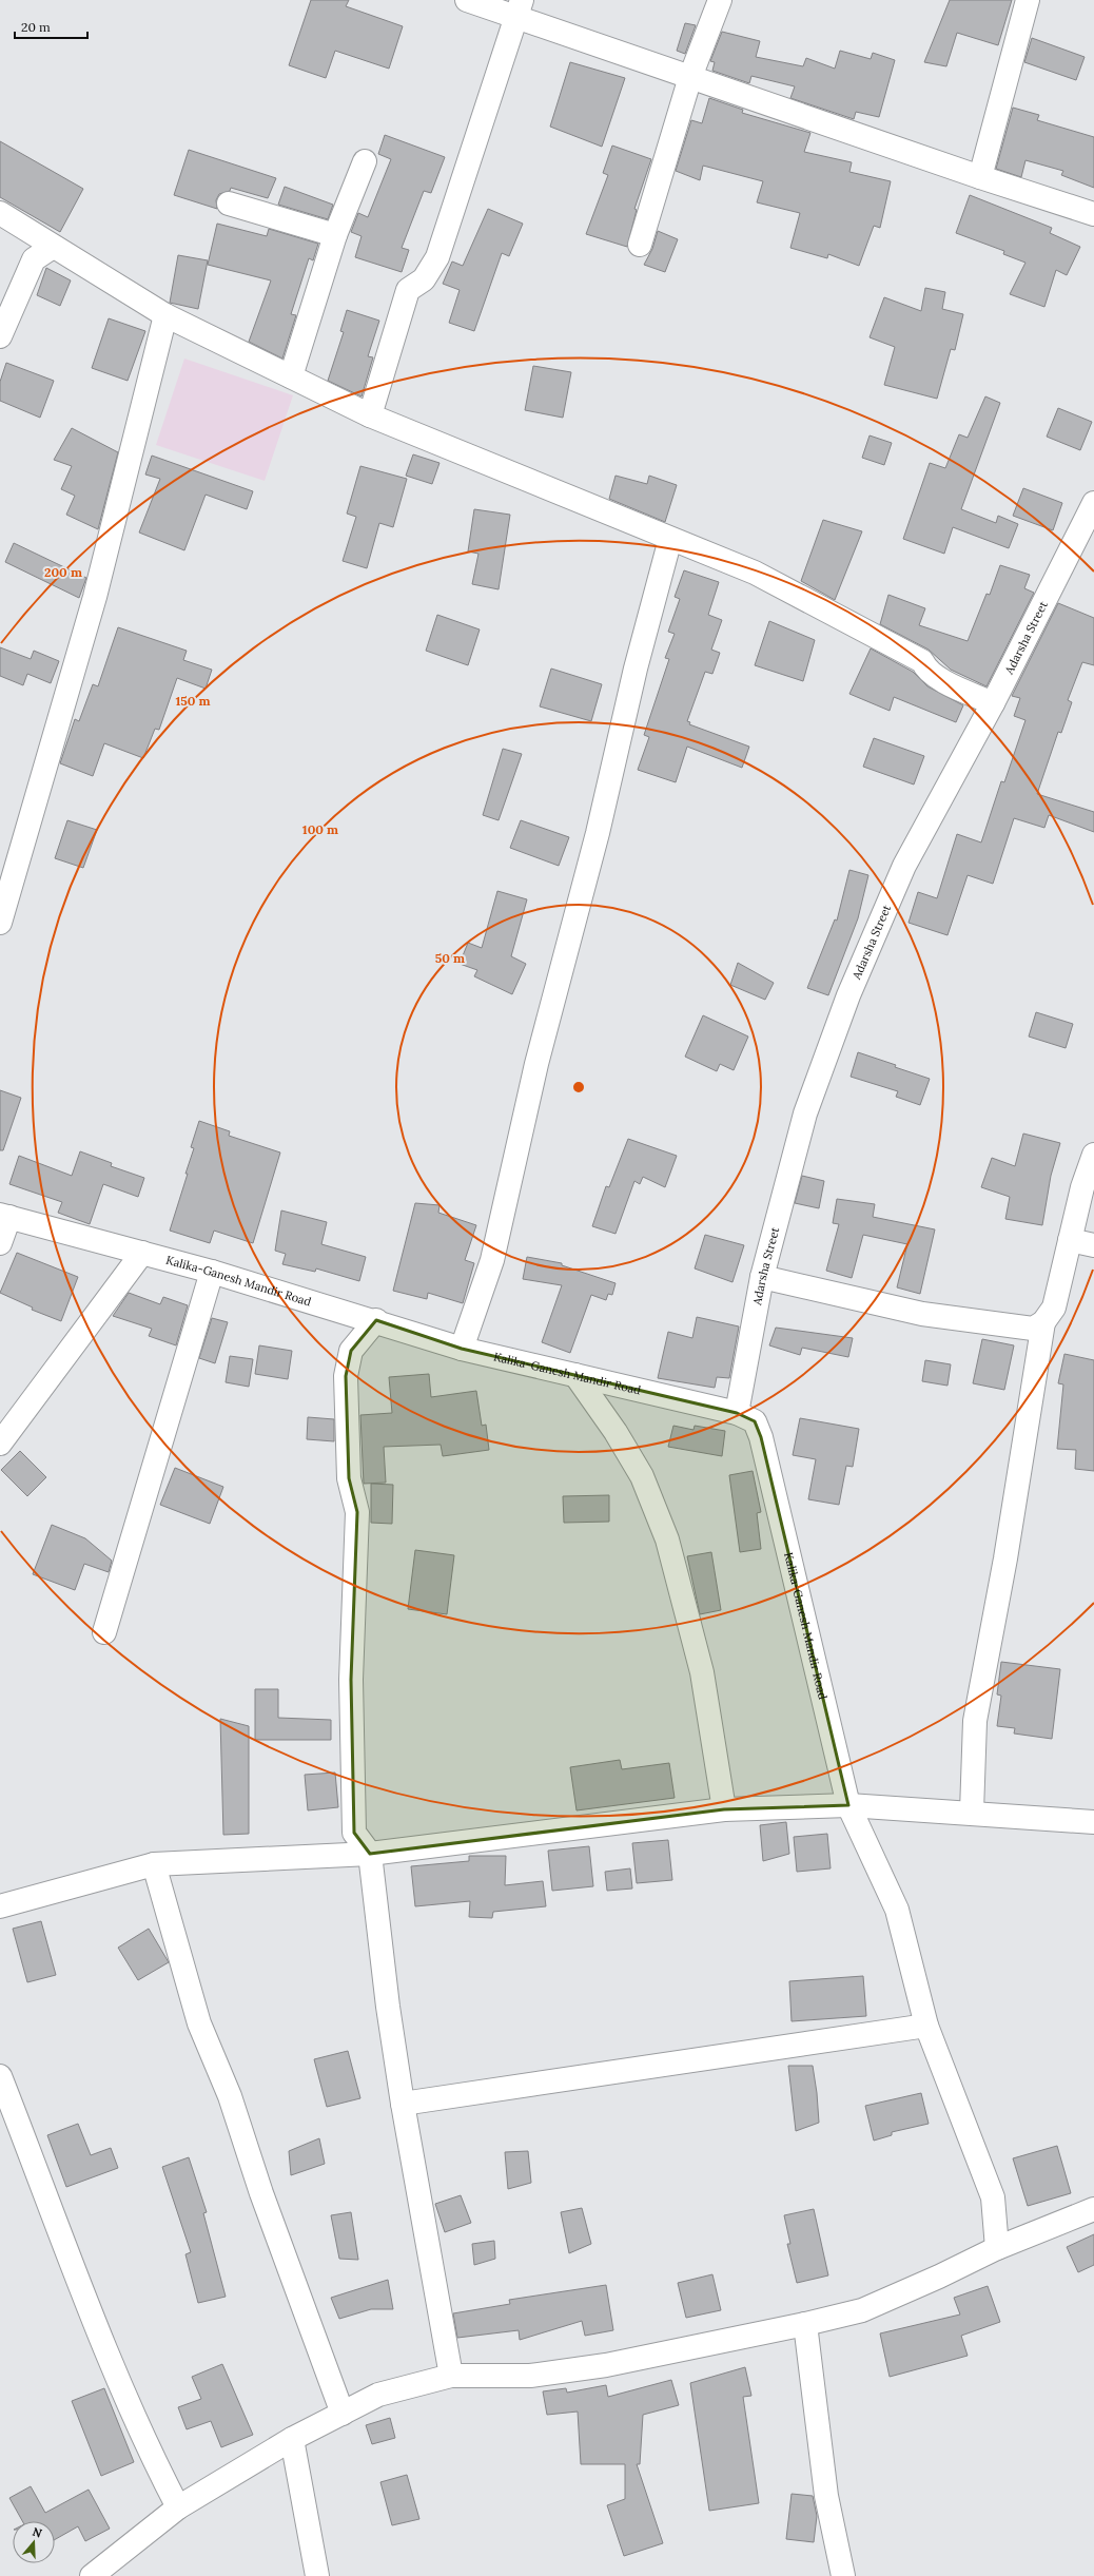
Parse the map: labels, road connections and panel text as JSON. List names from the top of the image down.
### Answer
{
  "streets": {
    "street": ["Adarsha Street", "Kalika-Ganesh Mandir Road"]
  },
  "crossings": [
    ["Adarsha Street", "Kalika-Ganesh Mandir Road"]
  ],
  "scale_bar": "20 m",
  "north": "top",
  "rings": [
    "200 m",
    "150 m",
    "100 m",
    "50 m"
  ]
}
